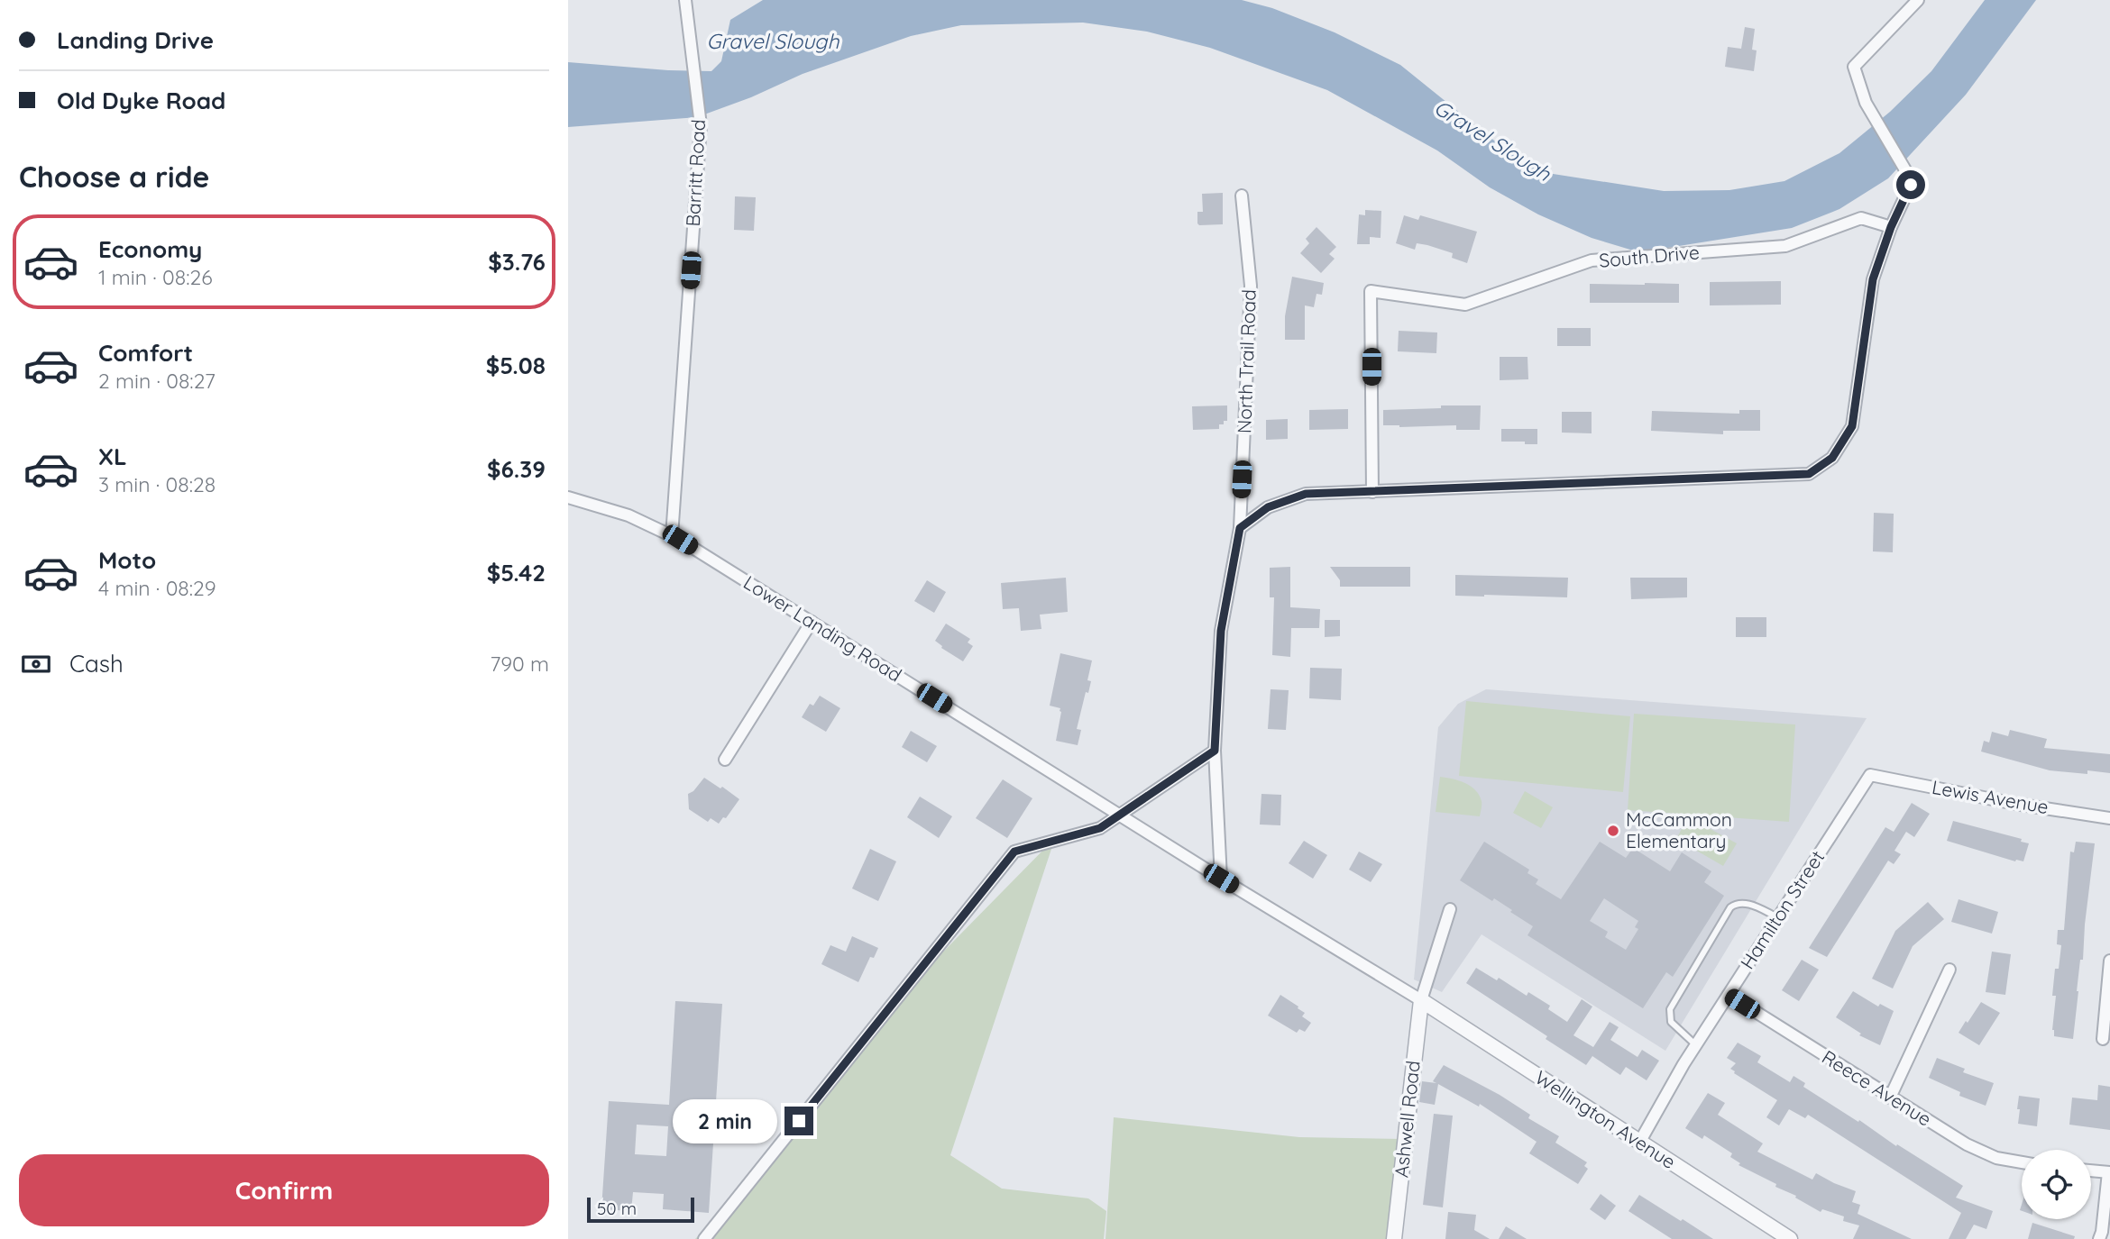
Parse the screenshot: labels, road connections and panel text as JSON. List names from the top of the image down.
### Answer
{
  "streets": {
    "street": [
      "Barritt Road",
      "South Drive",
      "North Trail Road",
      "Lower Landing Road",
      "Lewis Avenue",
      "Hamilton Street",
      "Reece Avenue",
      "Ashwell Road",
      "Wellington Avenue"
    ]
  },
  "crossings": [
    ["Barritt Road", "Lower Landing Road"],
    ["North Trail Road", "Lower Landing Road"],
    ["Lower Landing Road", "Ashwell Road"],
    ["Lower Landing Road", "Wellington Avenue"],
    ["Lewis Avenue", "Hamilton Street"],
    ["Hamilton Street", "Reece Avenue"],
    ["Hamilton Street", "Wellington Avenue"],
    ["Ashwell Road", "Wellington Avenue"]
  ],
  "water": ["Gravel Slough"],
  "places": ["McCammon Elementary"],
  "scale_bar": "50 m",
  "page": {
    "banner": ["Landing Drive", "Old Dyke Road"],
    "heading": "Choose a ride",
    "list": [
      {
        "name": "Economy",
        "note": "1 min · 08:26",
        "value": "$3.76"
      },
      {
        "name": "Comfort",
        "note": "2 min · 08:27",
        "value": "$5.08"
      },
      {
        "name": "XL",
        "note": "3 min · 08:28",
        "value": "$6.39"
      },
      {
        "name": "Moto",
        "note": "4 min · 08:29",
        "value": "$5.42"
      }
    ],
    "pay": ["Cash", "790 m"],
    "bubble": "2 min",
    "buttons": "Confirm",
    "scale": "50 m"
  }
}
